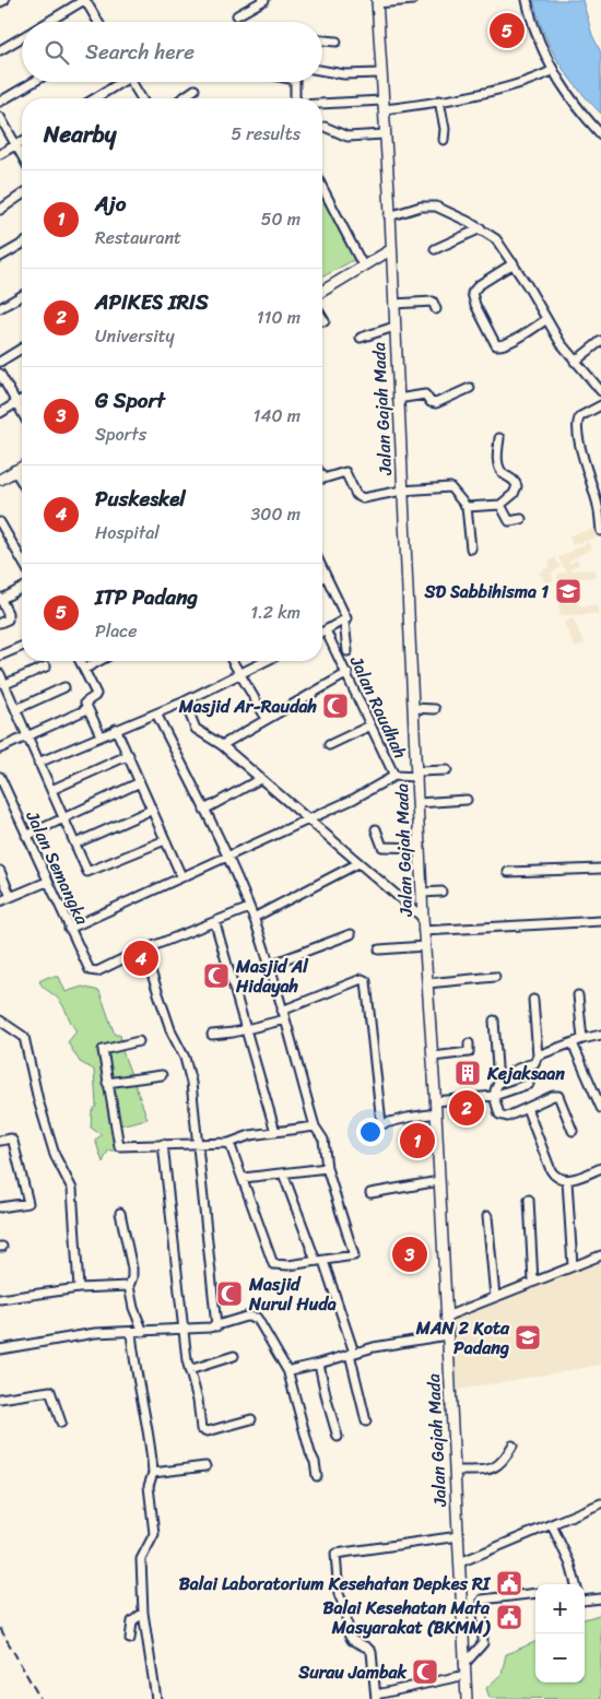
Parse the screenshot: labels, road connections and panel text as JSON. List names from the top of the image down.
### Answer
{
  "streets": {
    "main road": ["Jalan Gajah Mada"],
    "street": ["Jalan Raudhah", "Jalan Semangka"]
  },
  "crossings": [
    ["Jalan Gajah Mada", "Jalan Raudhah"]
  ],
  "places": {
    "school or university": ["SD Sabbihisma 1", "MAN 2 Kota Padang"],
    "mosque": [
      "Masjid Ar-Raudah",
      "Masjid Al Hidayah",
      "Masjid Nurul Huda",
      "Surau Jambak"
    ],
    "building": ["Kejaksaan"],
    "public building": ["Balai Laboratorium Kesehatan Depkes RI", "Balai Kesehatan Mata Masyarakat (BKMM)"]
  },
  "page": {
    "pins": [
      "5",
      "4",
      "2",
      "1",
      "3"
    ],
    "search": "Search here",
    "heading": ["Nearby", "5 results"],
    "list": [
      {
        "mark": "1",
        "name": "Ajo",
        "note": "Restaurant",
        "value": "50 m"
      },
      {
        "mark": "2",
        "name": "APIKES IRIS",
        "note": "University",
        "value": "110 m"
      },
      {
        "mark": "3",
        "name": "G Sport",
        "note": "Sports",
        "value": "140 m"
      },
      {
        "mark": "4",
        "name": "Puskeskel",
        "note": "Hospital",
        "value": "300 m"
      },
      {
        "mark": "5",
        "name": "ITP Padang",
        "note": "Place",
        "value": "1.2 km"
      }
    ],
    "map_buttons": ["+", "−"]
  }
}
